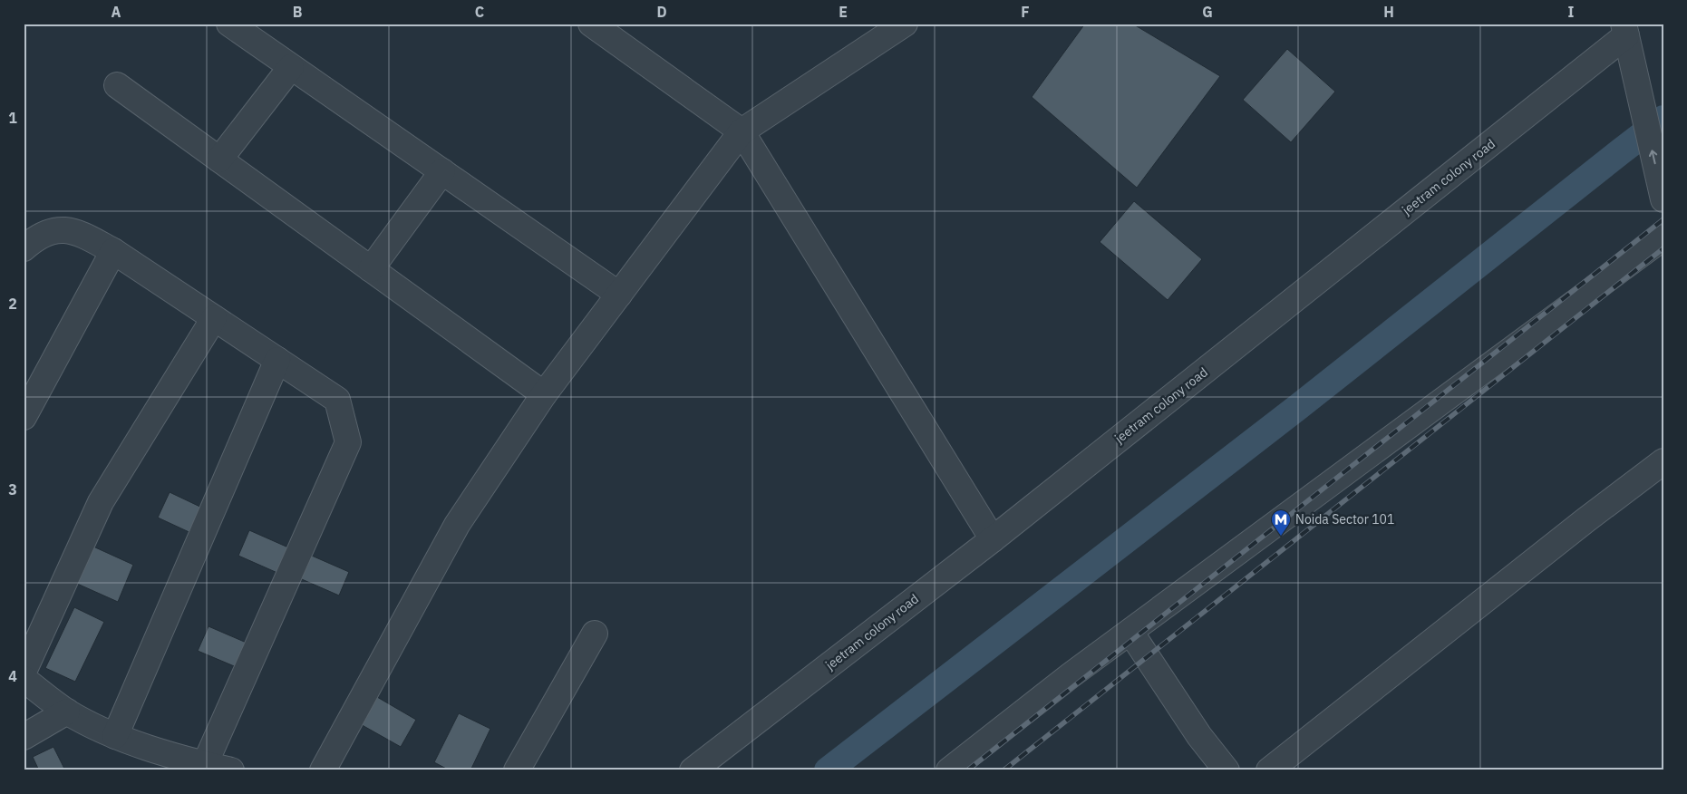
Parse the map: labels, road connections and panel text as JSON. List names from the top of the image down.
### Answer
{
  "streets": {
    "street": ["jeetram colony road"]
  },
  "places": {
    "metro station": ["Noida Sector 101"]
  },
  "grid": {
    "columns": [
      "A",
      "B",
      "C",
      "D",
      "E",
      "F",
      "G",
      "H",
      "I"
    ],
    "rows": [
      "1",
      "2",
      "3",
      "4"
    ]
  }
}
